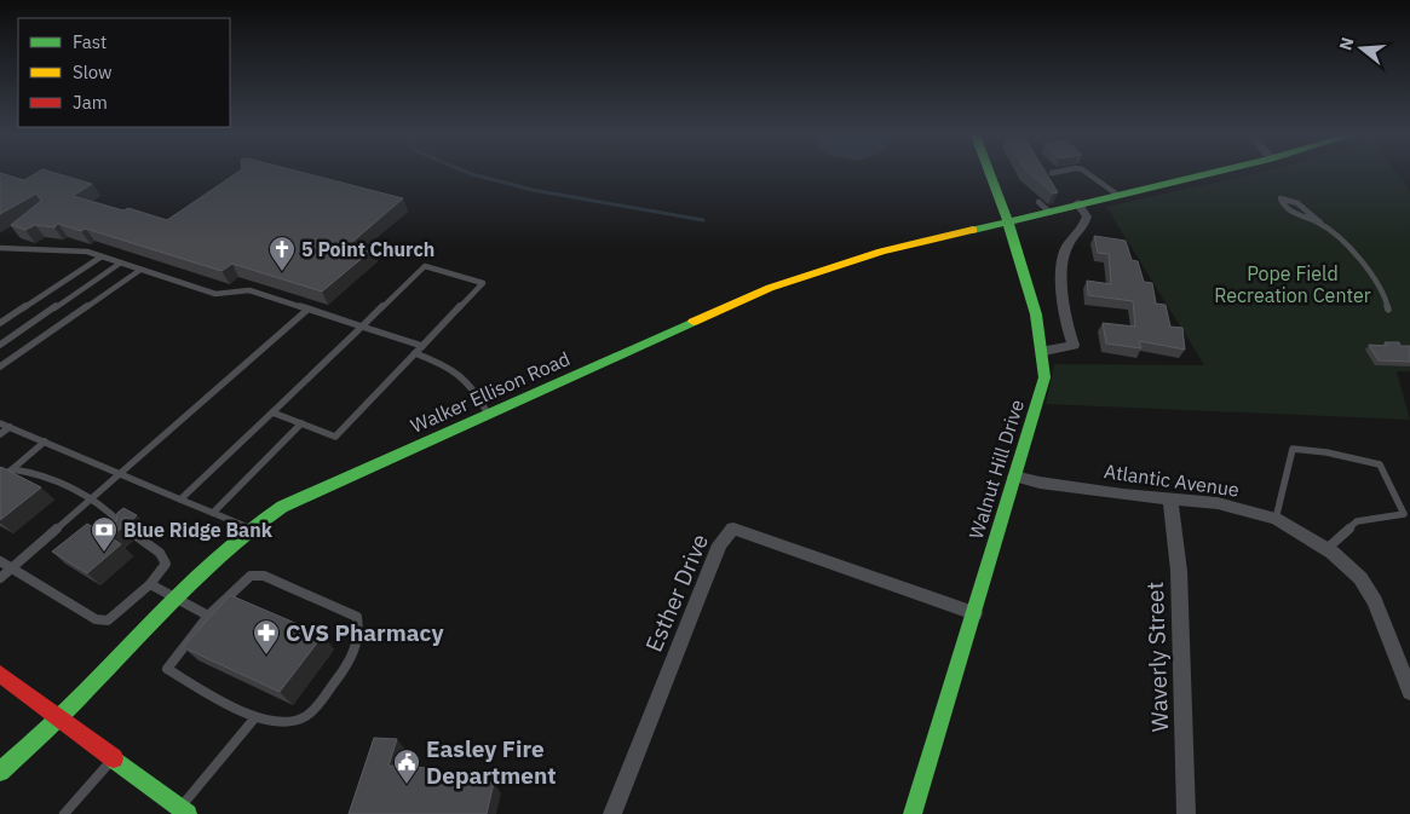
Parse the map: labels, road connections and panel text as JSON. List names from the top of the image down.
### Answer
{
  "streets": {
    "street": [
      "Walker Ellison Road",
      "Walnut Hill Drive",
      "Atlantic Avenue",
      "Esther Drive",
      "Waverly Street"
    ]
  },
  "crossings": [
    ["Walker Ellison Road", "Walnut Hill Drive"],
    ["Walnut Hill Drive", "Atlantic Avenue"],
    ["Walnut Hill Drive", "Esther Drive"],
    ["Atlantic Avenue", "Waverly Street"]
  ],
  "parks": ["Pope Field Recreation Center"],
  "places": {
    "church": ["5 Point Church"],
    "bank": ["Blue Ridge Bank"],
    "pharmacy": ["CVS Pharmacy"],
    "public building": ["Easley Fire Department"]
  },
  "legend": ["Fast", "Slow", "Jam"],
  "north": "left"
}
